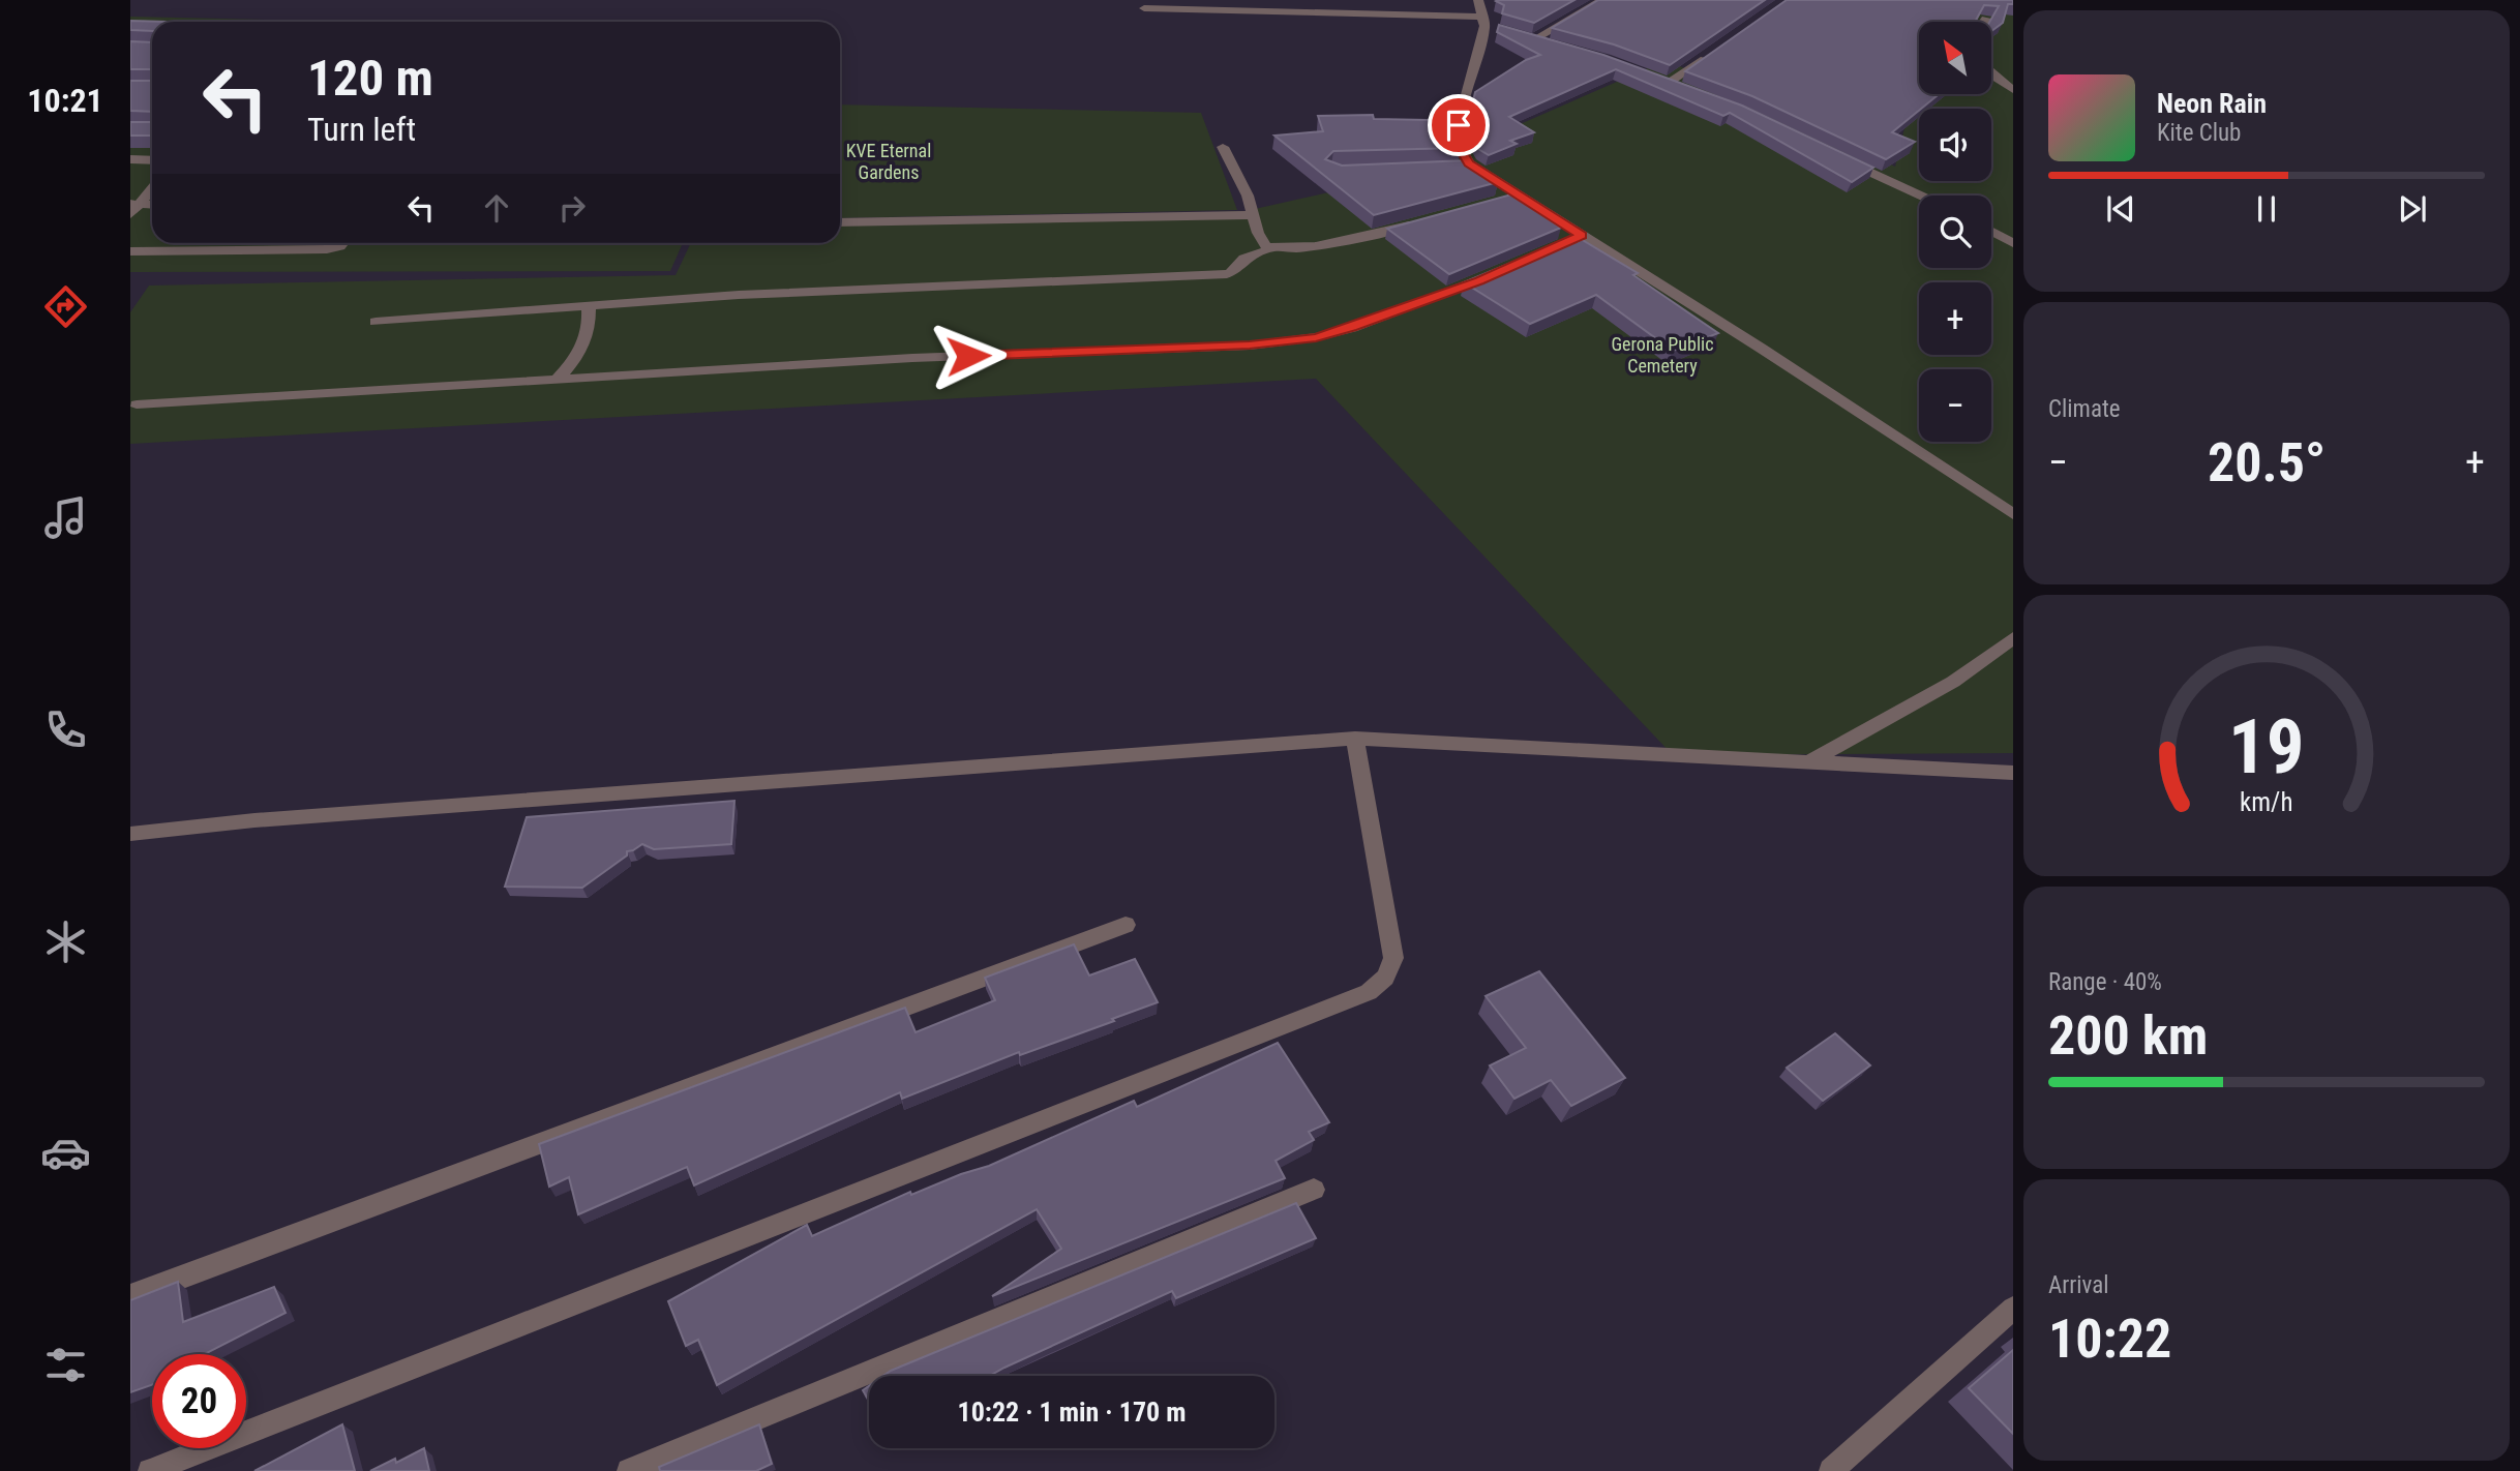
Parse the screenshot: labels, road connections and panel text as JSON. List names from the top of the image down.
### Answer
{
  "parks": ["KVE Eternal Gardens", "Gerona Public Cemetery"],
  "north": "top left",
  "page": {
    "tabs": "10:21",
    "map_buttons": ["+", "−"],
    "turn": ["120 m", "Turn left"],
    "song": ["Neon Rain", "Kite Club"],
    "tile": [
      "Climate",
      ["Range · 40%", "200 km"],
      ["Arrival", "10:22"]
    ],
    "heat": ["−", "20.5°", "+"],
    "limit": "20",
    "trip": "10:22 · 1 min · 170 m",
    "gauge": ["19", "km/h"]
  }
}
